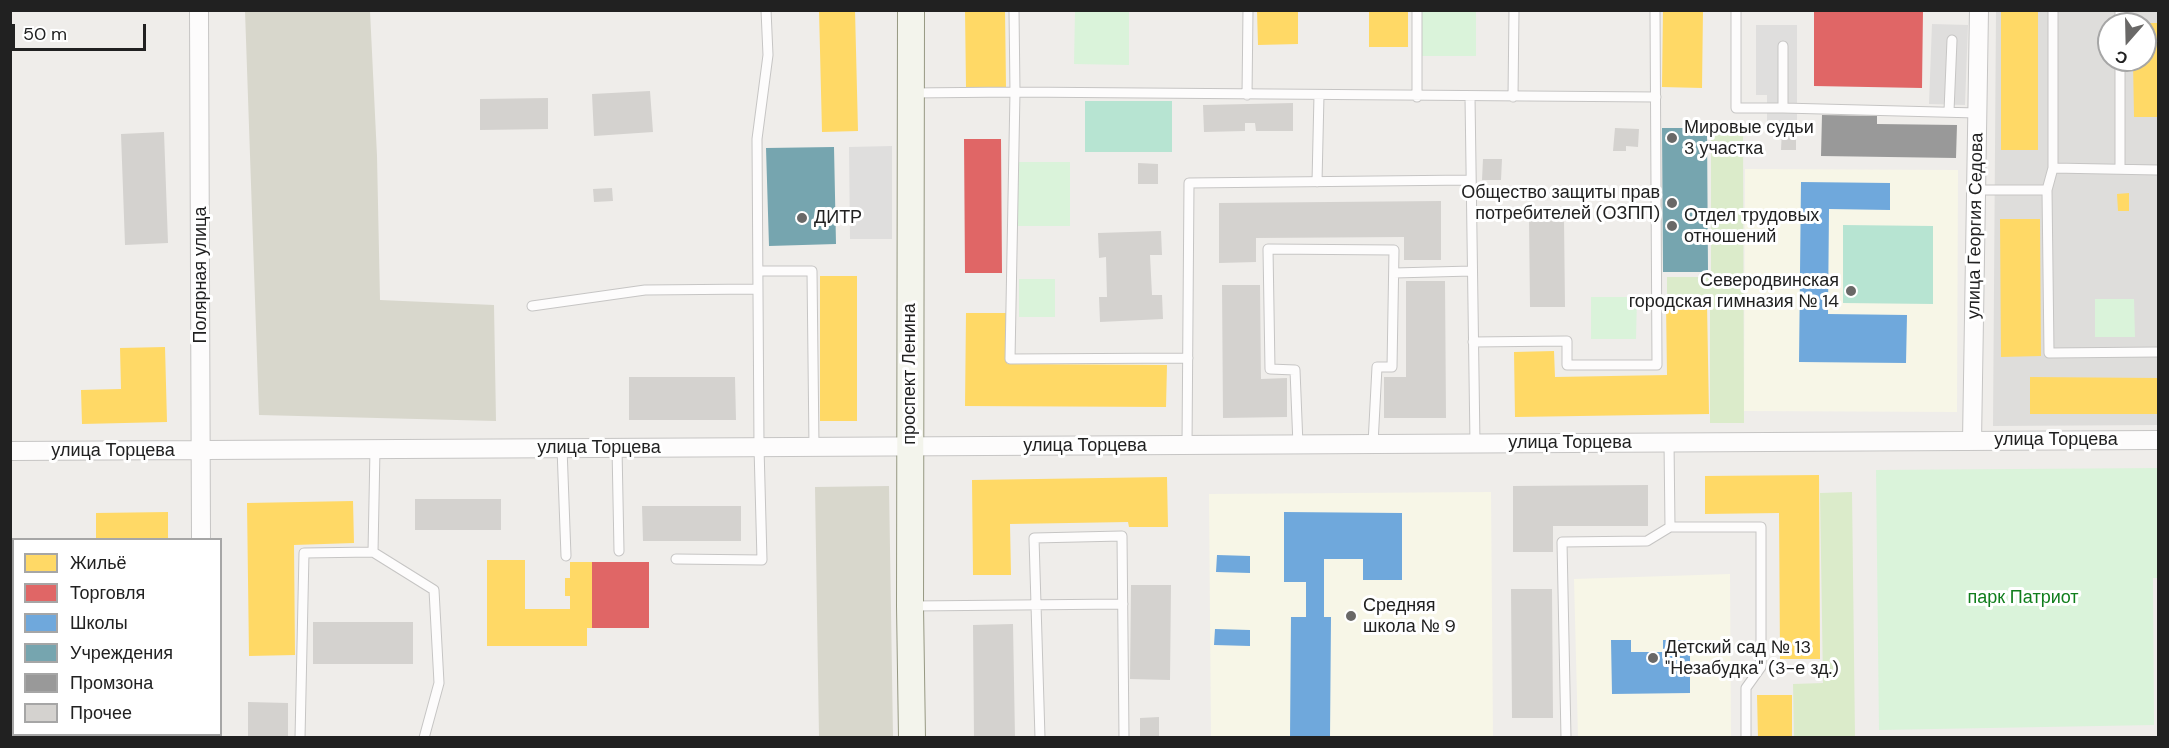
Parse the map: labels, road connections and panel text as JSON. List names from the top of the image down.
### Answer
{
  "streets": {
    "main road": ["проспект Ленина"],
    "street": ["улица Георгия Седова", "Полярная улица", "улица Торцева"]
  },
  "crossings": [
    ["улица Георгия Седова", "улица Торцева"],
    ["Полярная улица", "улица Торцева"],
    ["проспект Ленина", "улица Торцева"]
  ],
  "parks": ["парк Патриот"],
  "places": [
    "Мировые судьи 3 участка",
    "Общество защиты прав потребителей (ОЗПП)",
    "ДИТР",
    "Отдел трудовых отношений",
    "Северодвинская городская гимназия № 14",
    "Средняя школа № 9",
    "Детский сад № 13 \"Незабудка\" (3-е зд.)"
  ],
  "legend": [
    "Жильё",
    "Торговля",
    "Школы",
    "Учреждения",
    "Промзона",
    "Прочее"
  ],
  "scale_bar": "50 m",
  "north": "bottom"
}
